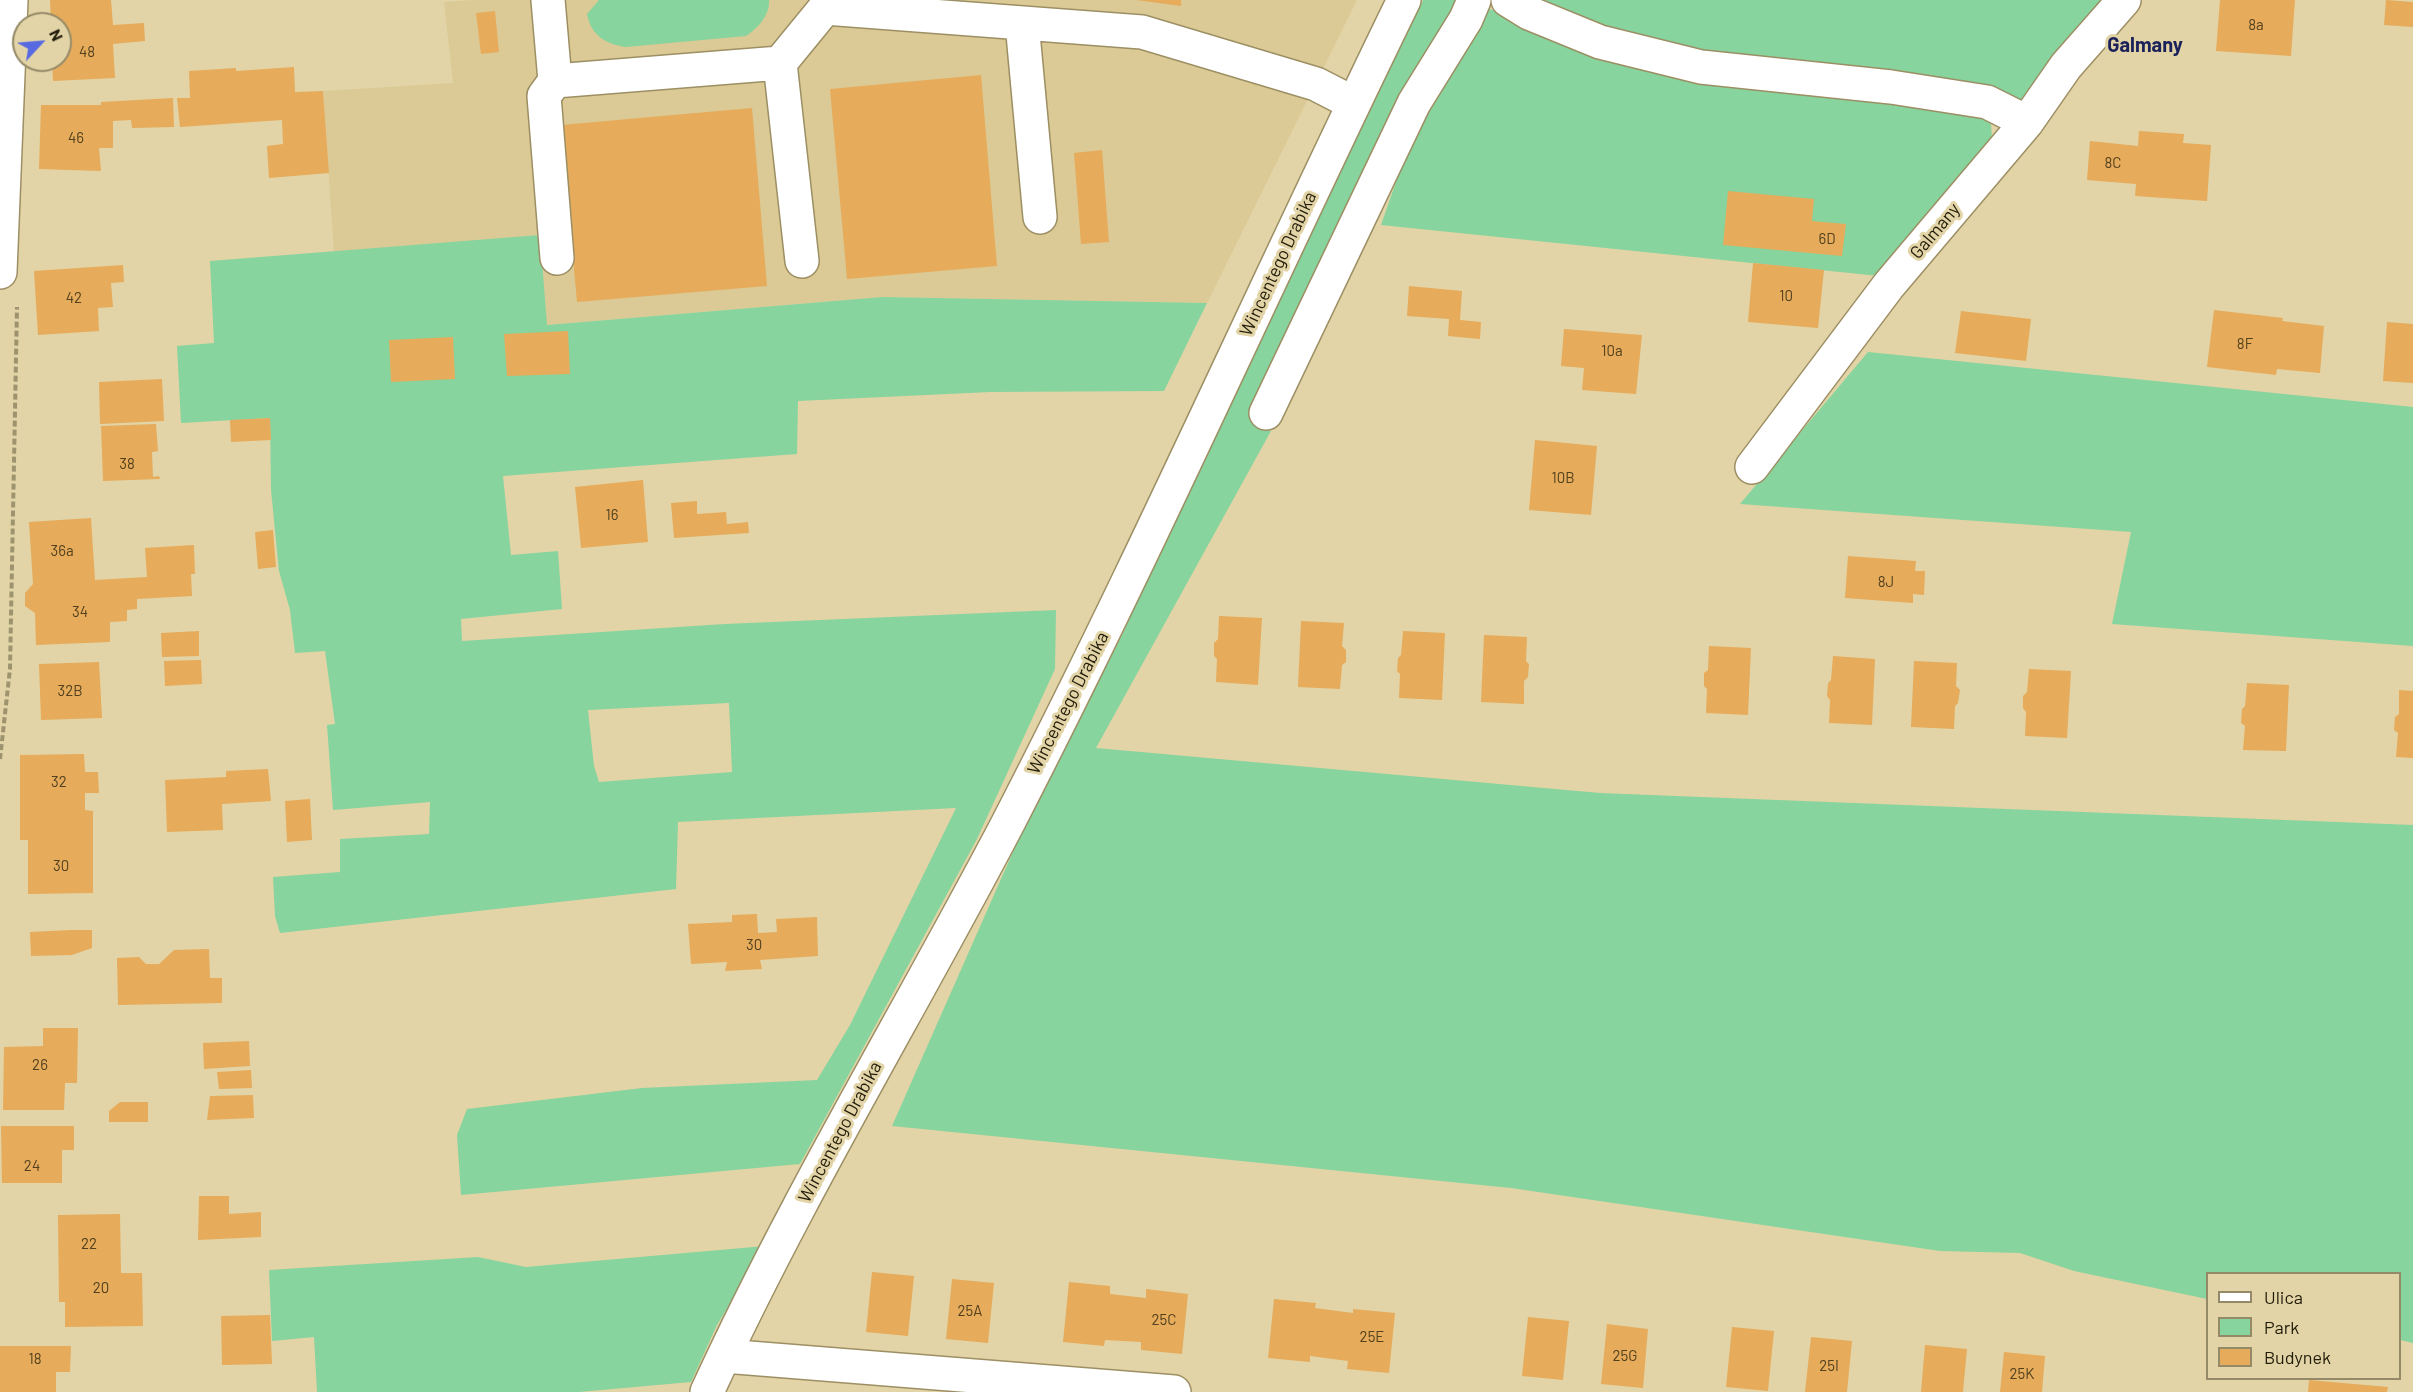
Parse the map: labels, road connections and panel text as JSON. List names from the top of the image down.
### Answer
{
  "streets": {
    "street": ["Galmany", "Wincentego Drabika"]
  },
  "districts": ["Galmany"],
  "house_numbers": [
    "8a",
    "48",
    "46",
    "8C",
    "6D",
    "10",
    "42",
    "8F",
    "10a",
    "38",
    "10B",
    "16",
    "36a",
    "8J",
    "34",
    "32B",
    "32",
    "30",
    "30",
    "26",
    "24",
    "22",
    "20",
    "25A",
    "25C",
    "25E",
    "25G",
    "18",
    "25I",
    "25K"
  ],
  "legend": ["Ulica", "Park", "Budynek"],
  "north": "top right"
}
